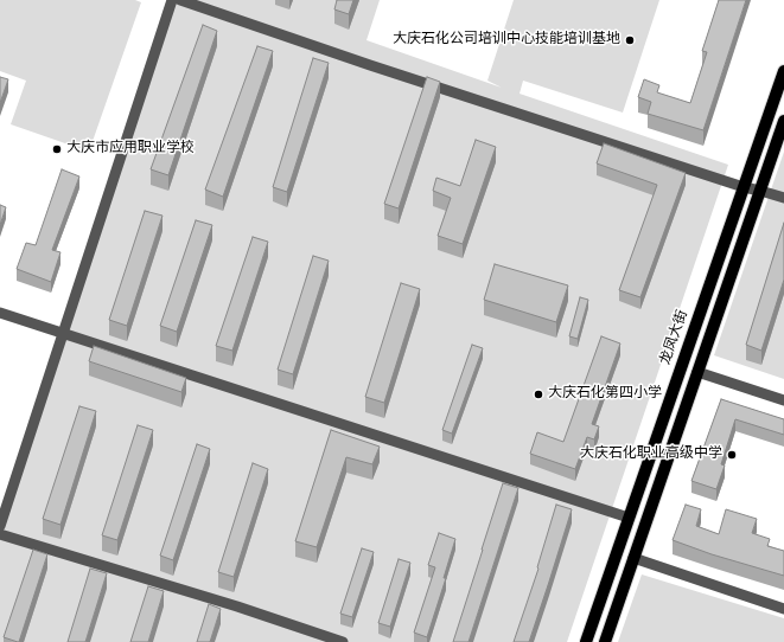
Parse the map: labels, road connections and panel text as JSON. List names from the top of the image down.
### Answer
{
  "streets": {
    "main road": ["龙凤大街"]
  },
  "places": [
    "大庆石化公司培训中心技能培训基地",
    "大庆市应用职业学校",
    "大庆石化第四小学",
    "大庆石化职业高级中学"
  ]
}
